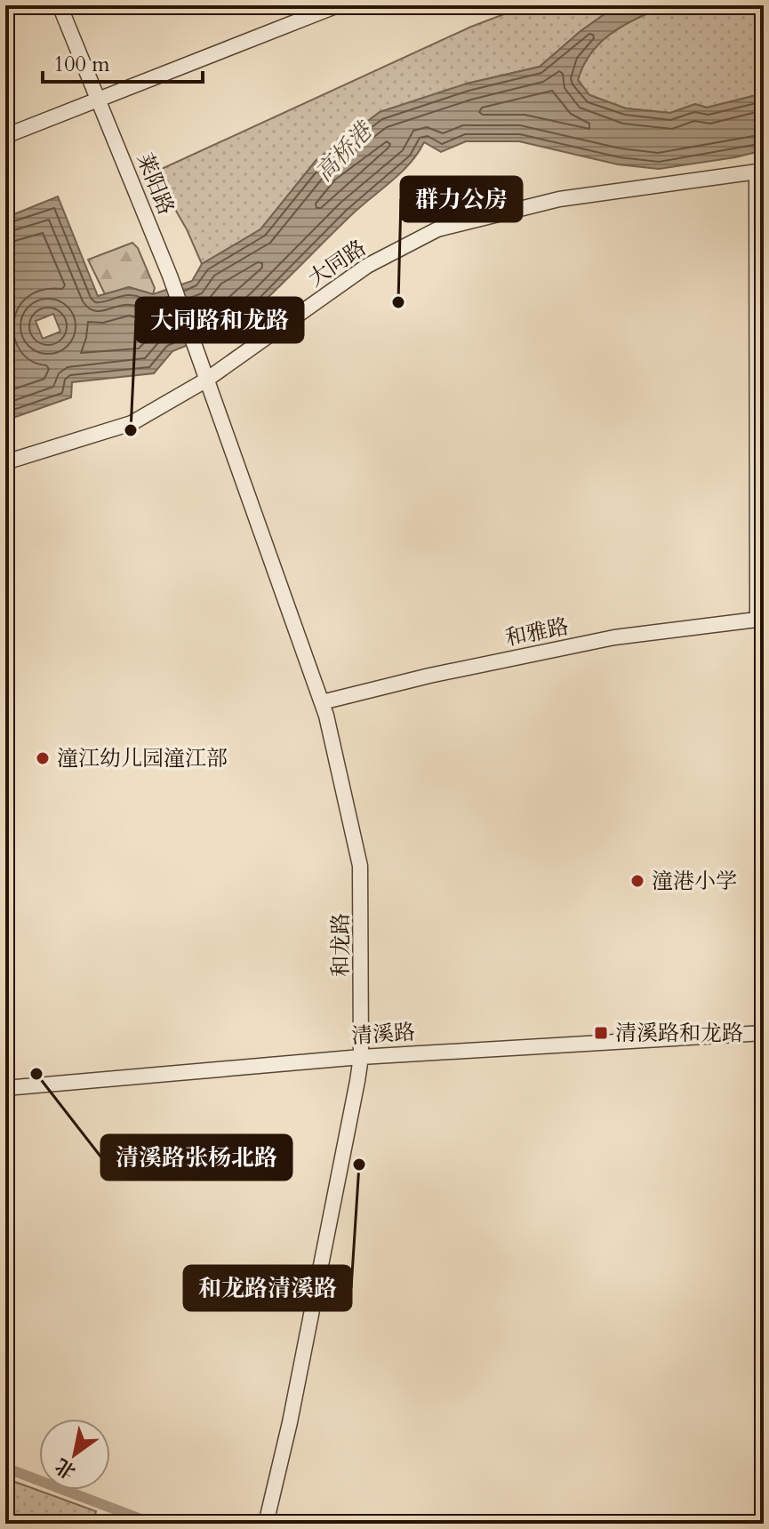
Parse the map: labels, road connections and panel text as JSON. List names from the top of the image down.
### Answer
{
  "streets": {
    "street": [
      "莱阳路",
      "大同路",
      "和雅路",
      "和龙路",
      "清溪路"
    ]
  },
  "crossings": [
    ["莱阳路", "大同路"],
    ["莱阳路", "和龙路"],
    ["大同路", "和龙路"],
    ["和雅路", "和龙路"],
    ["和龙路", "清溪路"]
  ],
  "water": ["高桥港"],
  "places": {
    "other": [
      "群力公房",
      "大同路和龙路",
      "潼江幼儿园潼江部",
      "潼港小学",
      "清溪路张杨北路",
      "和龙路清溪路"
    ],
    "transit": ["清溪路和龙路"]
  },
  "scale_bar": "100 m",
  "north": "bottom left"
}
